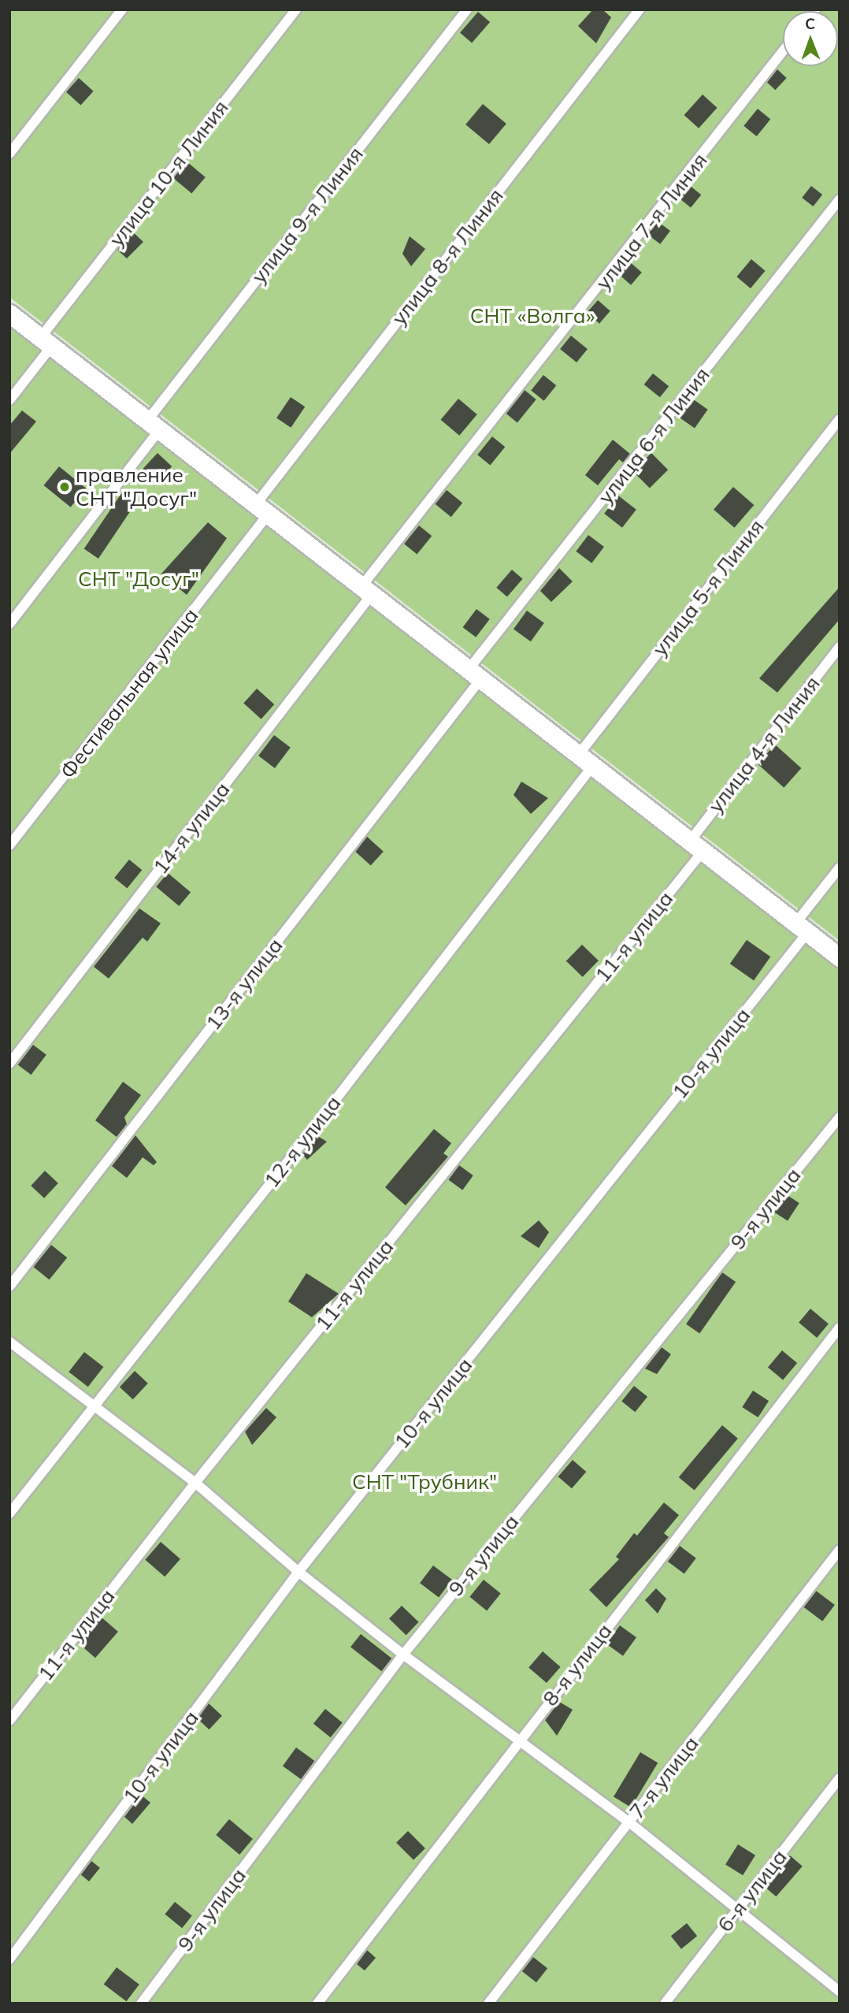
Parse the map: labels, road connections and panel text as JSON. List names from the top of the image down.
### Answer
{
  "streets": {
    "lane": [
      "улица 10-я Линия",
      "улица 9-я Линия",
      "улица 7-я Линия",
      "улица 8-я Линия",
      "улица 6-я Линия",
      "улица 5-я Линия",
      "Фестивальная улица",
      "улица 4-я Линия",
      "14-я улица",
      "11-я улица",
      "13-я улица",
      "10-я улица",
      "12-я улица",
      "9-я улица",
      "8-я улица",
      "7-я улица",
      "6-я улица"
    ]
  },
  "crossings": [
    ["улица 7-я Линия", "14-я улица"],
    ["улица 8-я Линия", "Фестивальная улица"],
    ["улица 6-я Линия", "13-я улица"],
    ["улица 5-я Линия", "12-я улица"],
    ["улица 4-я Линия", "11-я улица"]
  ],
  "parks": ["СНТ «Волга»", "СНТ \"Досуг\"", "СНТ \"Трубник\""],
  "places": ["правление СНТ \"Досуг\""],
  "north": "top"
}
